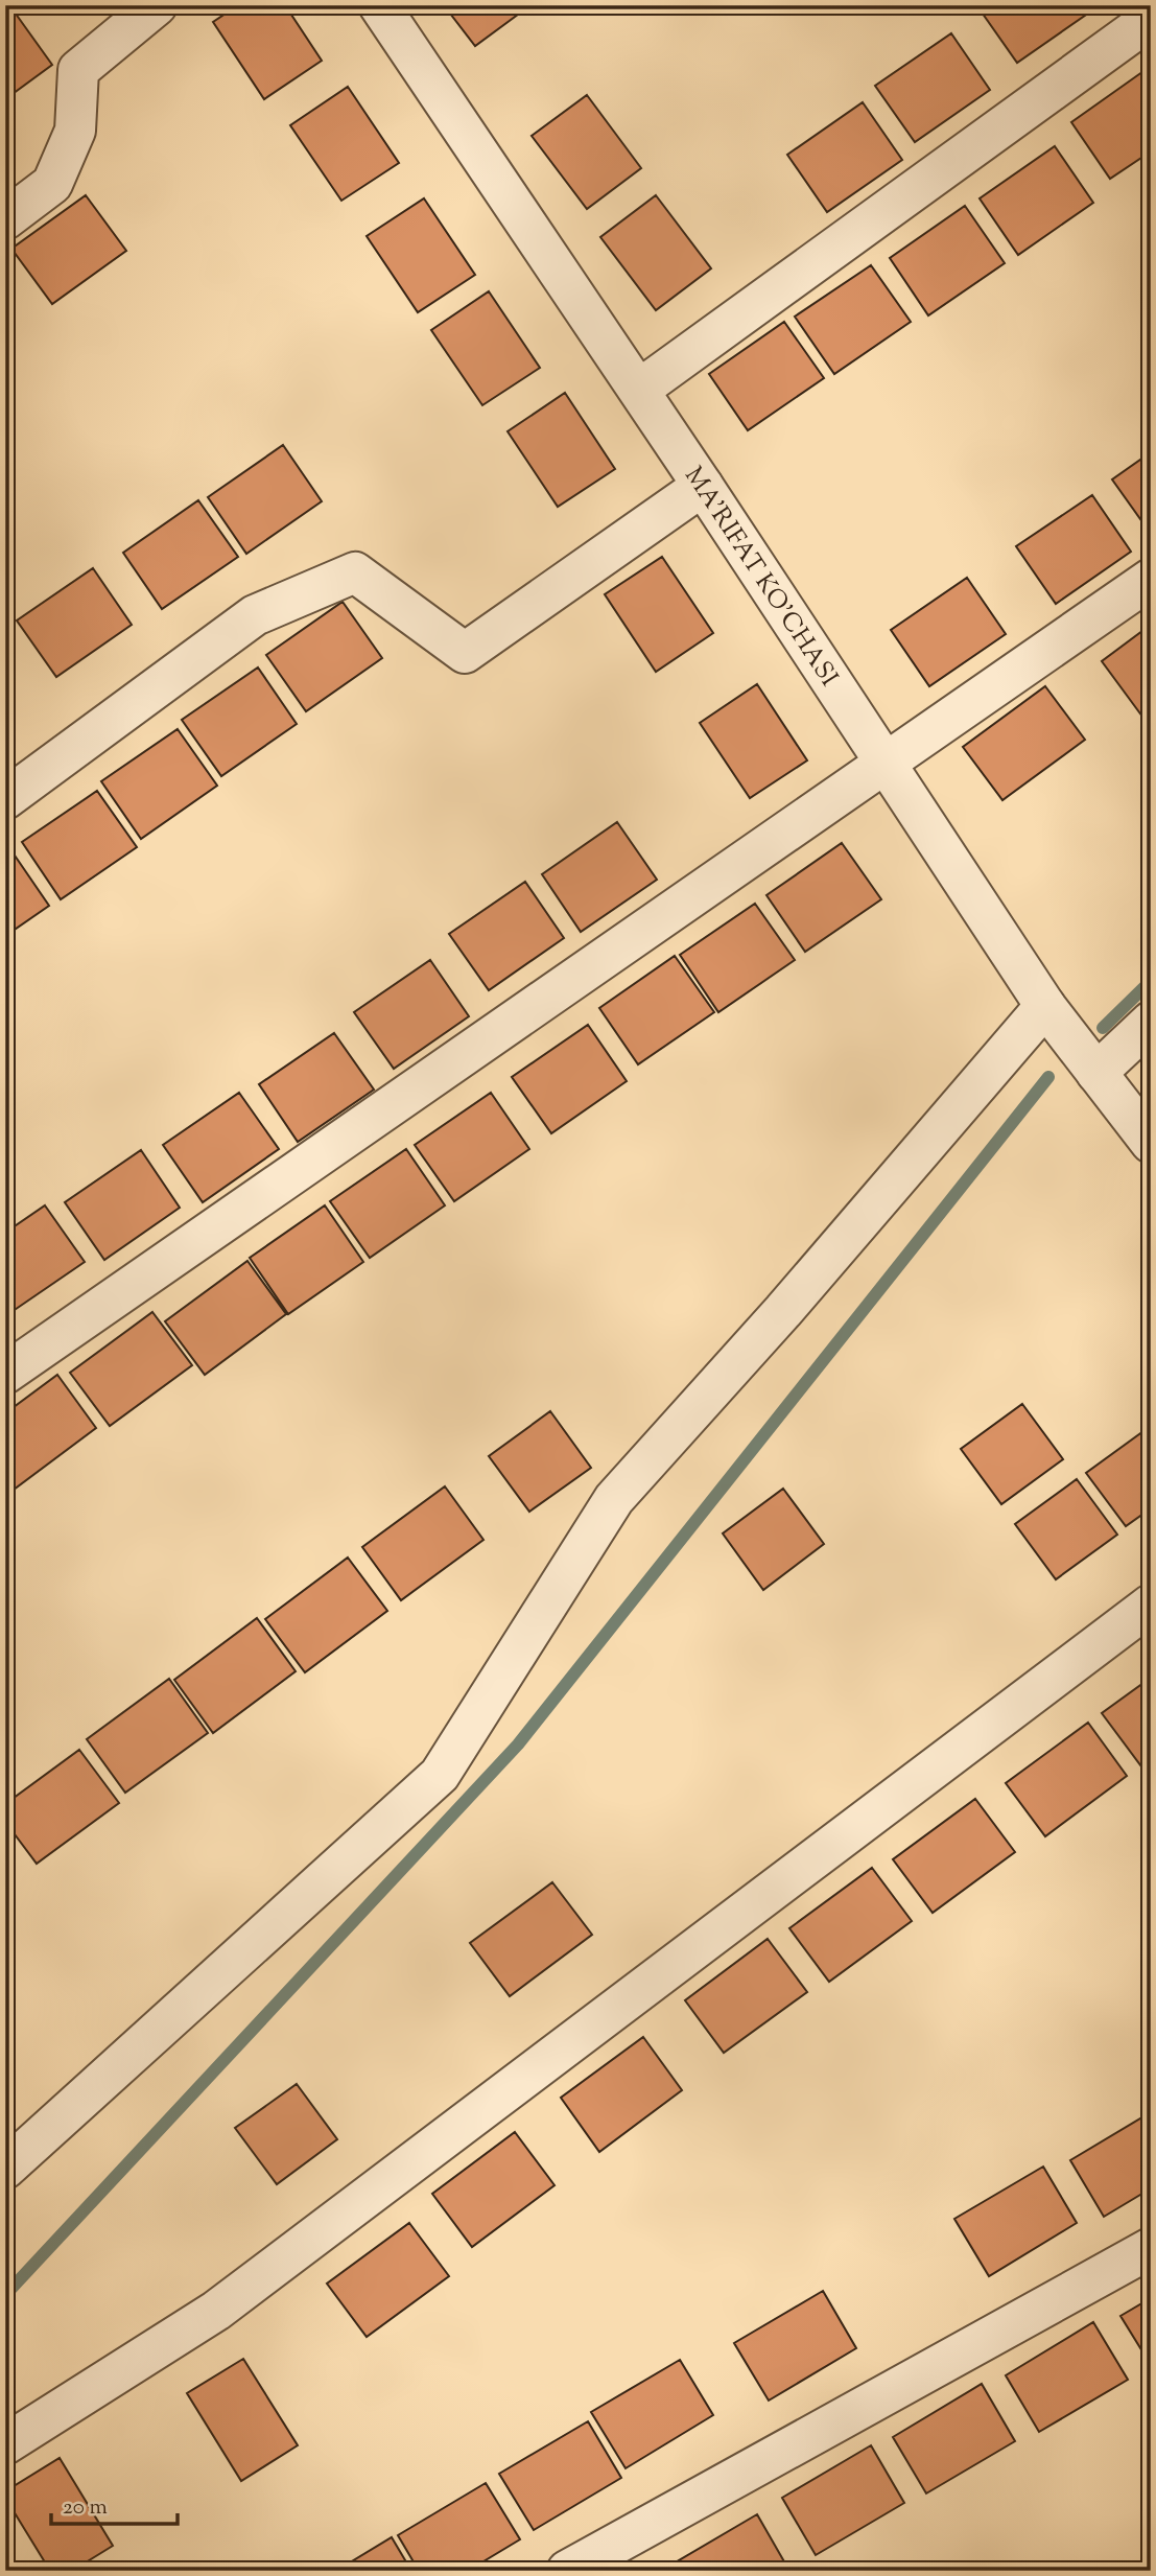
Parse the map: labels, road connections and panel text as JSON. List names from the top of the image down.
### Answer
{
  "streets": {
    "street": ["MA'RIFAT KO'CHASI"]
  },
  "scale_bar": "20 m"
}
